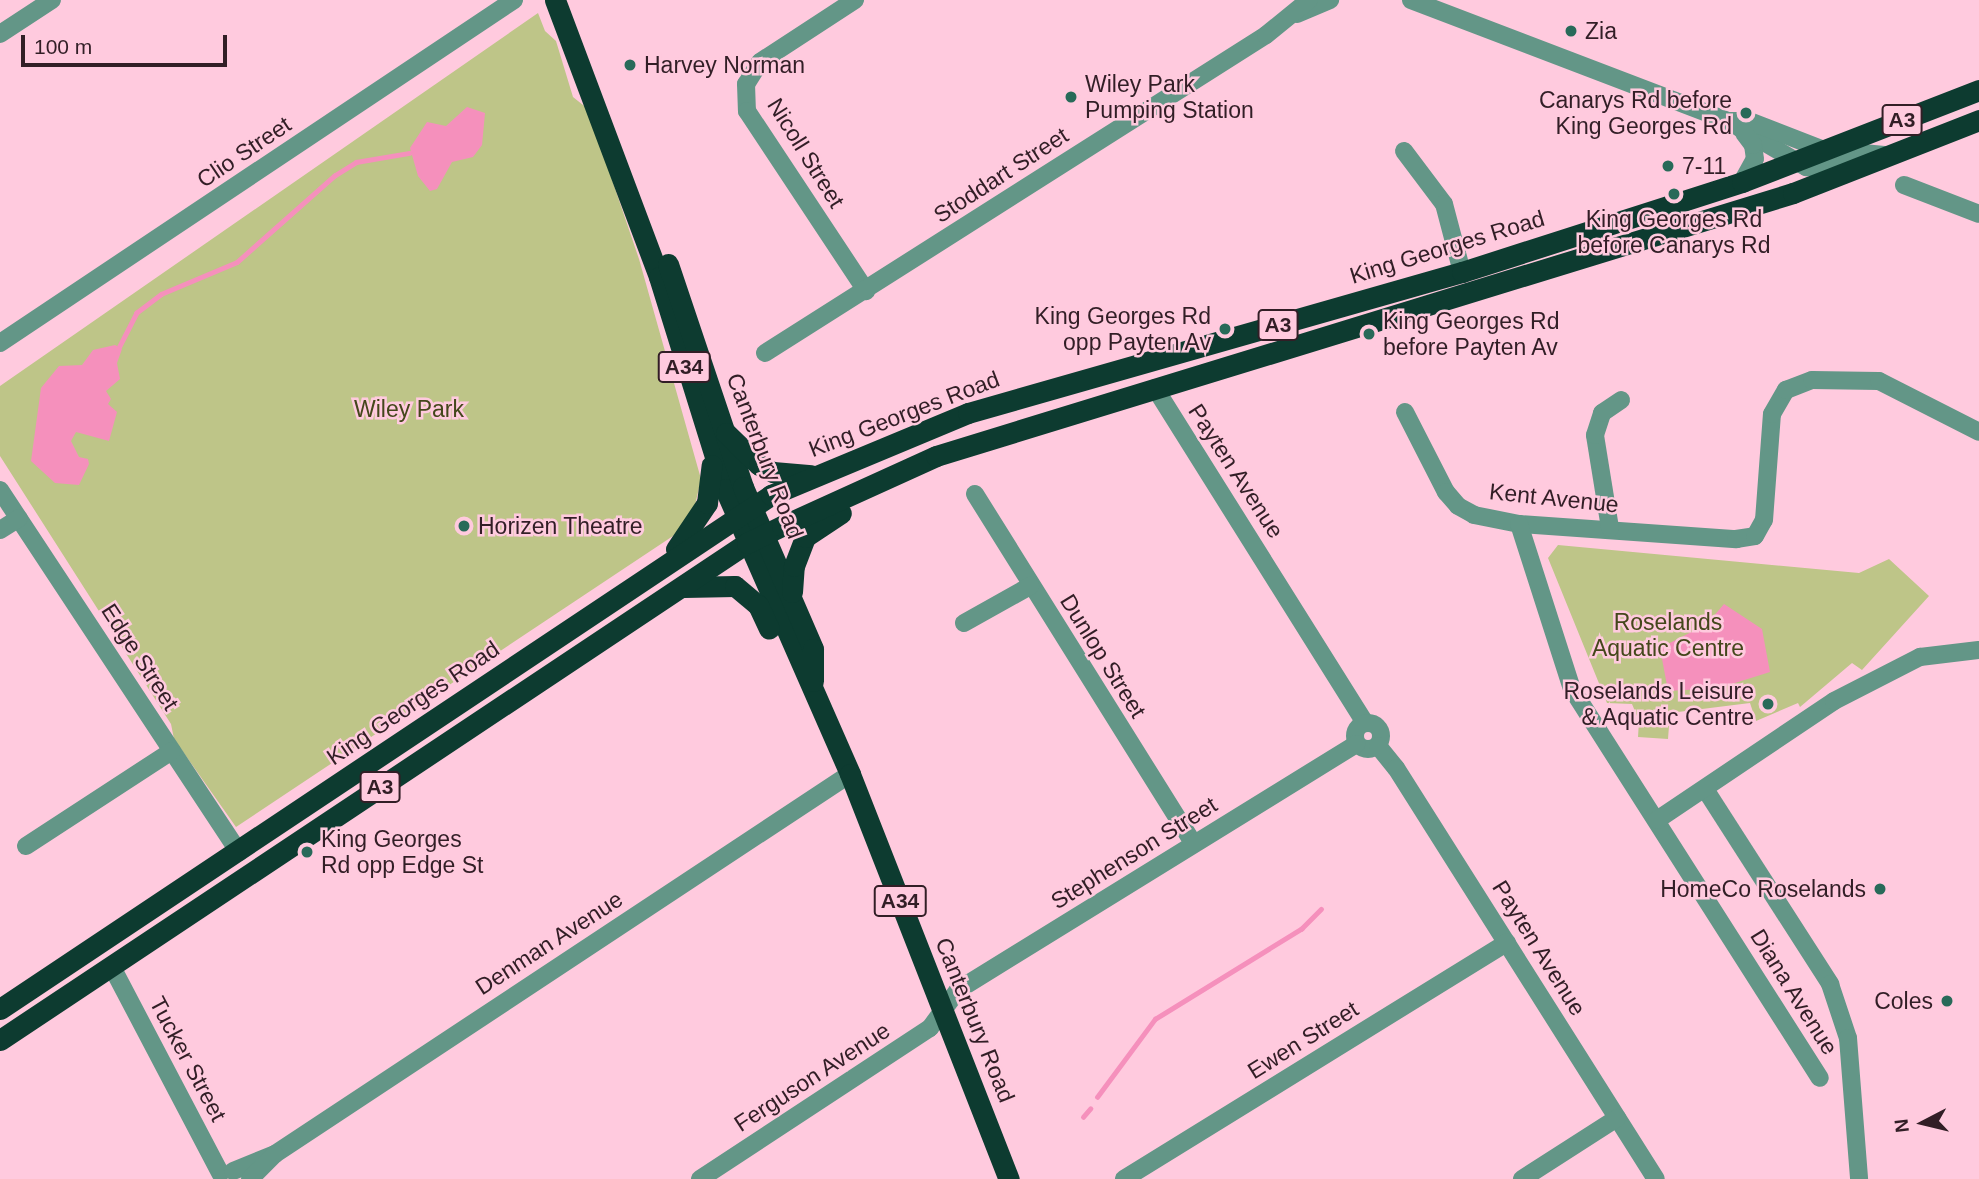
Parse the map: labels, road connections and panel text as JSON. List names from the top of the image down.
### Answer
{
  "streets": {
    "highway": [
      "A3",
      "King Georges Road",
      "A34",
      "Canterbury Road"
    ],
    "street": [
      "Clio Street",
      "Nicoll Street",
      "Stoddart Street",
      "Payten Avenue",
      "Kent Avenue",
      "Dunlop Street",
      "Edge Street",
      "Stephenson Street",
      "Denman Avenue",
      "Diana Avenue",
      "Ewen Street",
      "Tucker Street",
      "Ferguson Avenue"
    ]
  },
  "crossings": [
    ["A3", "Canterbury Road"],
    ["A3", "Payten Avenue"],
    ["A3", "Tucker Street"],
    ["Nicoll Street", "Stoddart Street"],
    ["King Georges Road", "Canterbury Road"],
    ["King Georges Road", "Edge Street"],
    ["Canterbury Road", "Stephenson Street"],
    ["Canterbury Road", "Denman Avenue"],
    ["Canterbury Road", "Ferguson Avenue"],
    ["Payten Avenue", "Stephenson Street"],
    ["Payten Avenue", "Ewen Street"],
    ["Kent Avenue", "Diana Avenue"],
    ["Dunlop Street", "Stephenson Street"],
    ["Stephenson Street", "Ferguson Avenue"],
    ["Denman Avenue", "Tucker Street"]
  ],
  "parks": ["Wiley Park", "Roselands Aquatic Centre"],
  "places": [
    "Zia",
    "Harvey Norman",
    "Wiley Park Pumping Station",
    "Canarys Rd before King Georges Rd",
    "7-11",
    "King Georges Rd before Canarys Rd",
    "King Georges Rd opp Payten Av",
    "King Georges Rd before Payten Av",
    "Horizen Theatre",
    "Roselands Leisure & Aquatic Centre",
    "King Georges Rd opp Edge St",
    "HomeCo Roselands",
    "Coles"
  ],
  "scale_bar": "100 m",
  "north": "left"
}
